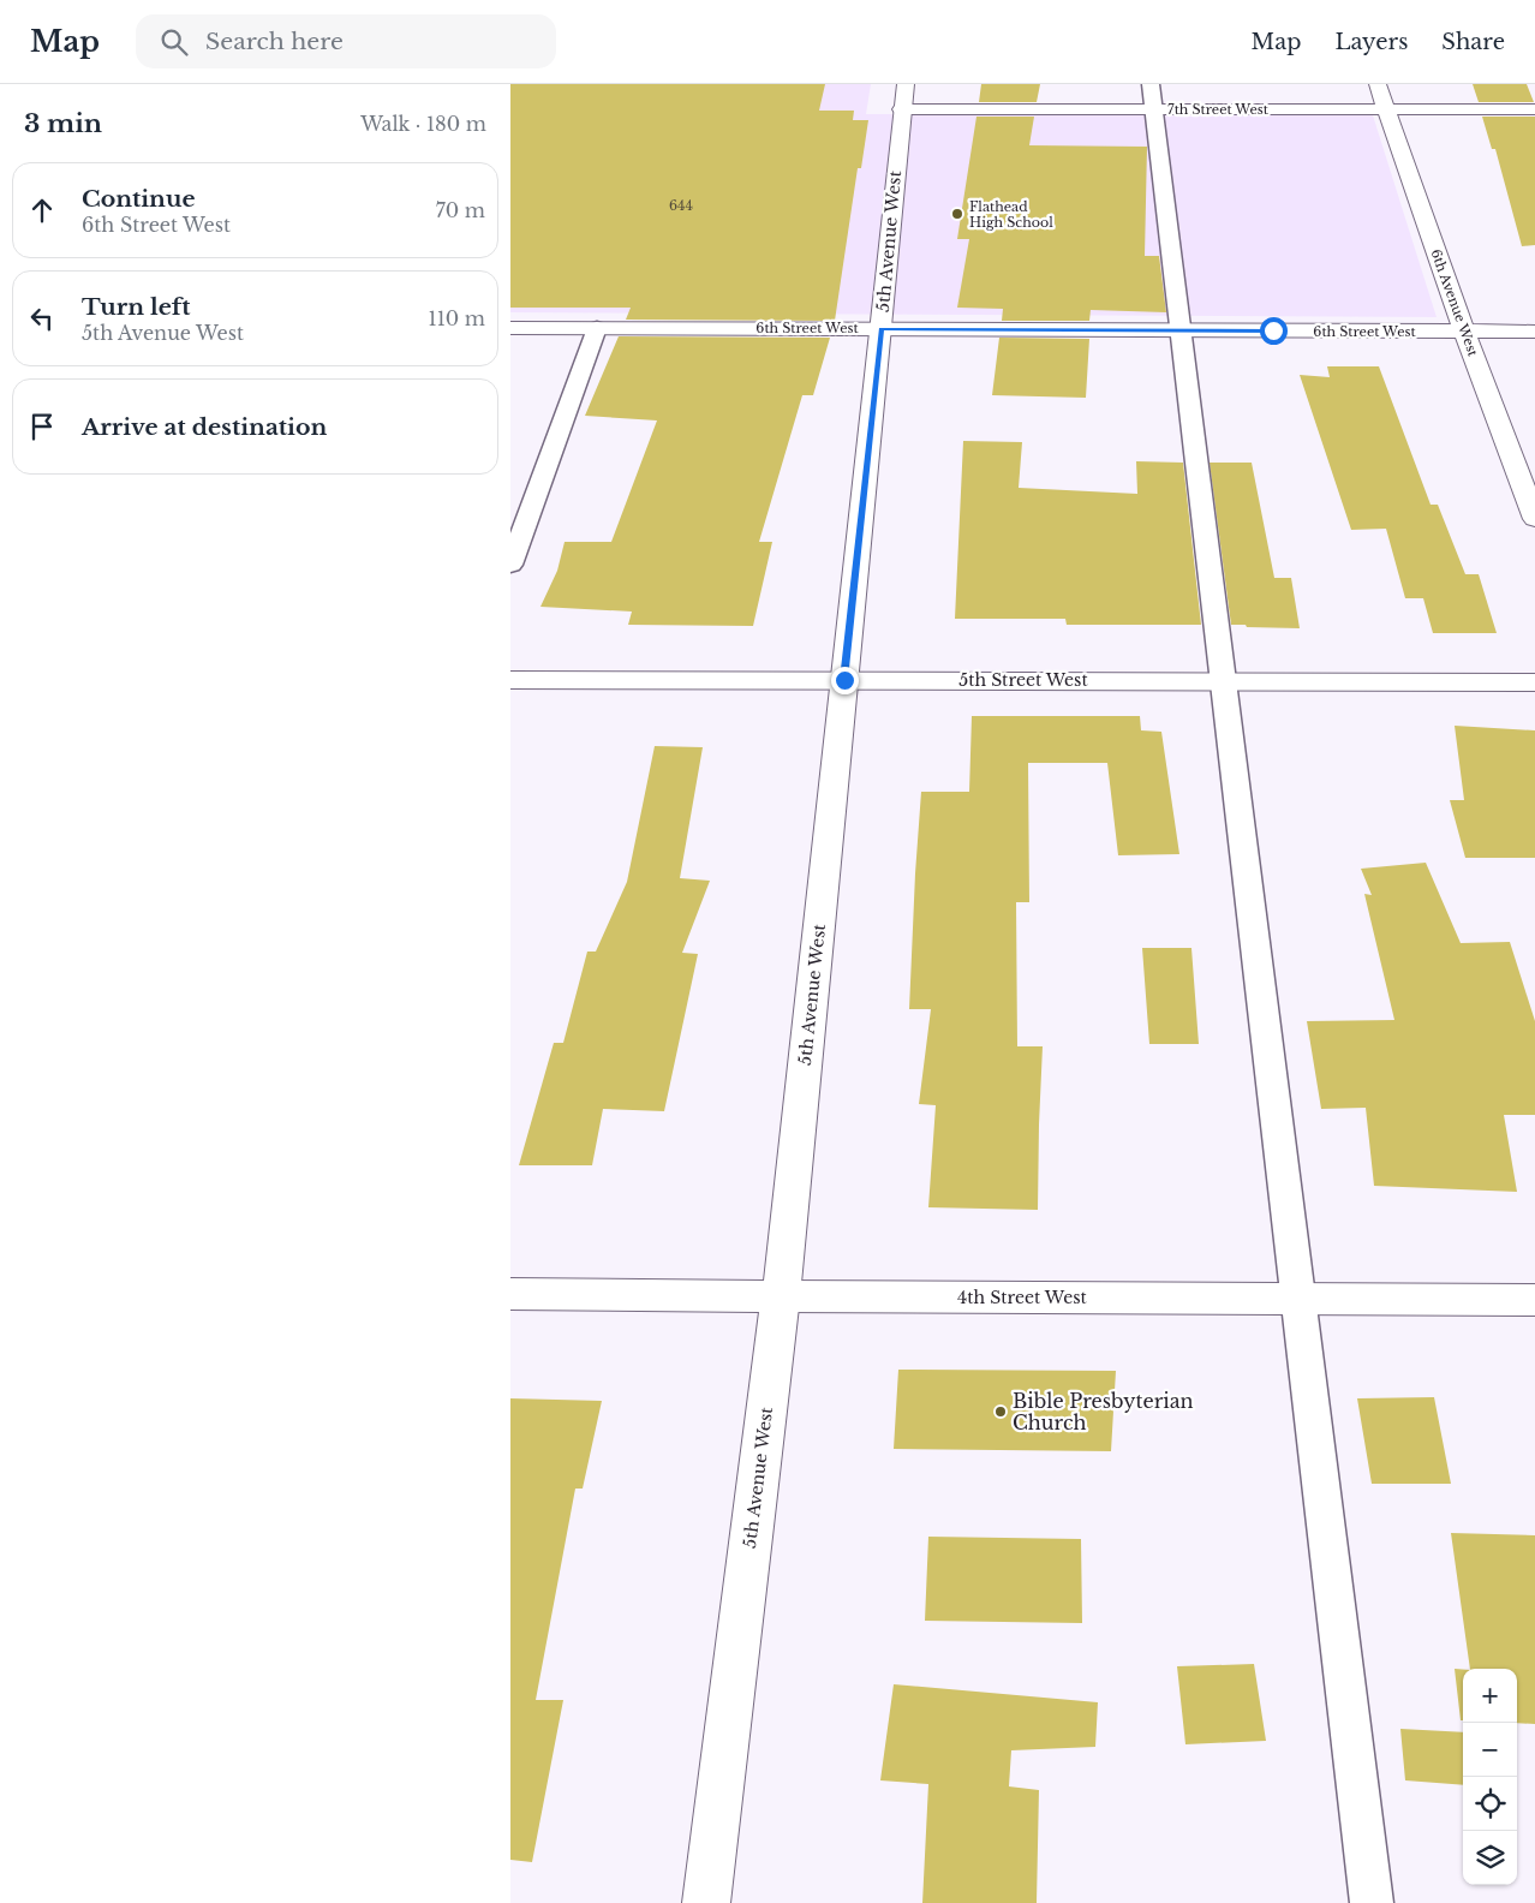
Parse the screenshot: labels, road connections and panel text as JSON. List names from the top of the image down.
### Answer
{
  "streets": {
    "street": [
      "7th Street West",
      "5th Avenue West",
      "6th Avenue West",
      "6th Street West",
      "5th Street West",
      "4th Street West"
    ]
  },
  "crossings": [
    ["7th Street West", "5th Avenue West"],
    ["7th Street West", "6th Avenue West"],
    ["5th Avenue West", "6th Street West"],
    ["5th Avenue West", "5th Street West"],
    ["5th Avenue West", "4th Street West"],
    ["6th Avenue West", "6th Street West"]
  ],
  "places": ["Flathead High School", "Bible Presbyterian Church"],
  "house_numbers": ["644"],
  "page": {
    "header": "Map",
    "search": "Search here",
    "nav": ["Map", "Layers", "Share"],
    "heading": ["3 min", "Walk · 180 m"],
    "list": [
      ["Continue", "6th Street West", "70 m"],
      ["Turn left", "5th Avenue West", "110 m"],
      "Arrive at destination"
    ],
    "map_buttons": ["+", "−"]
  }
}
